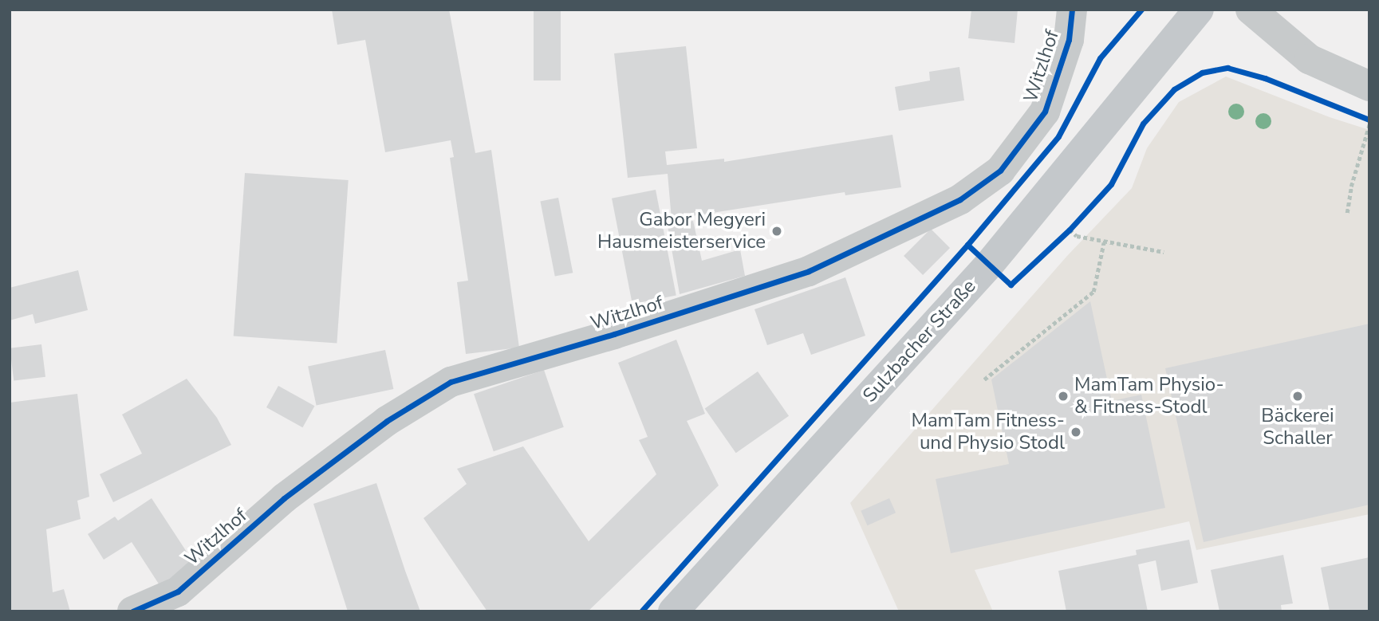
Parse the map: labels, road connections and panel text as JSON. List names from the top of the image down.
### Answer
{
  "streets": {
    "main road": ["Sulzbacher Straße"],
    "street": ["Witzlhof"]
  },
  "places": [
    "Gabor Megyeri Hausmeisterservice",
    "MamTam Physio- & Fitness-Stodl",
    "Bäckerei Schaller",
    "MamTam Fitness- und Physio Stodl"
  ]
}
